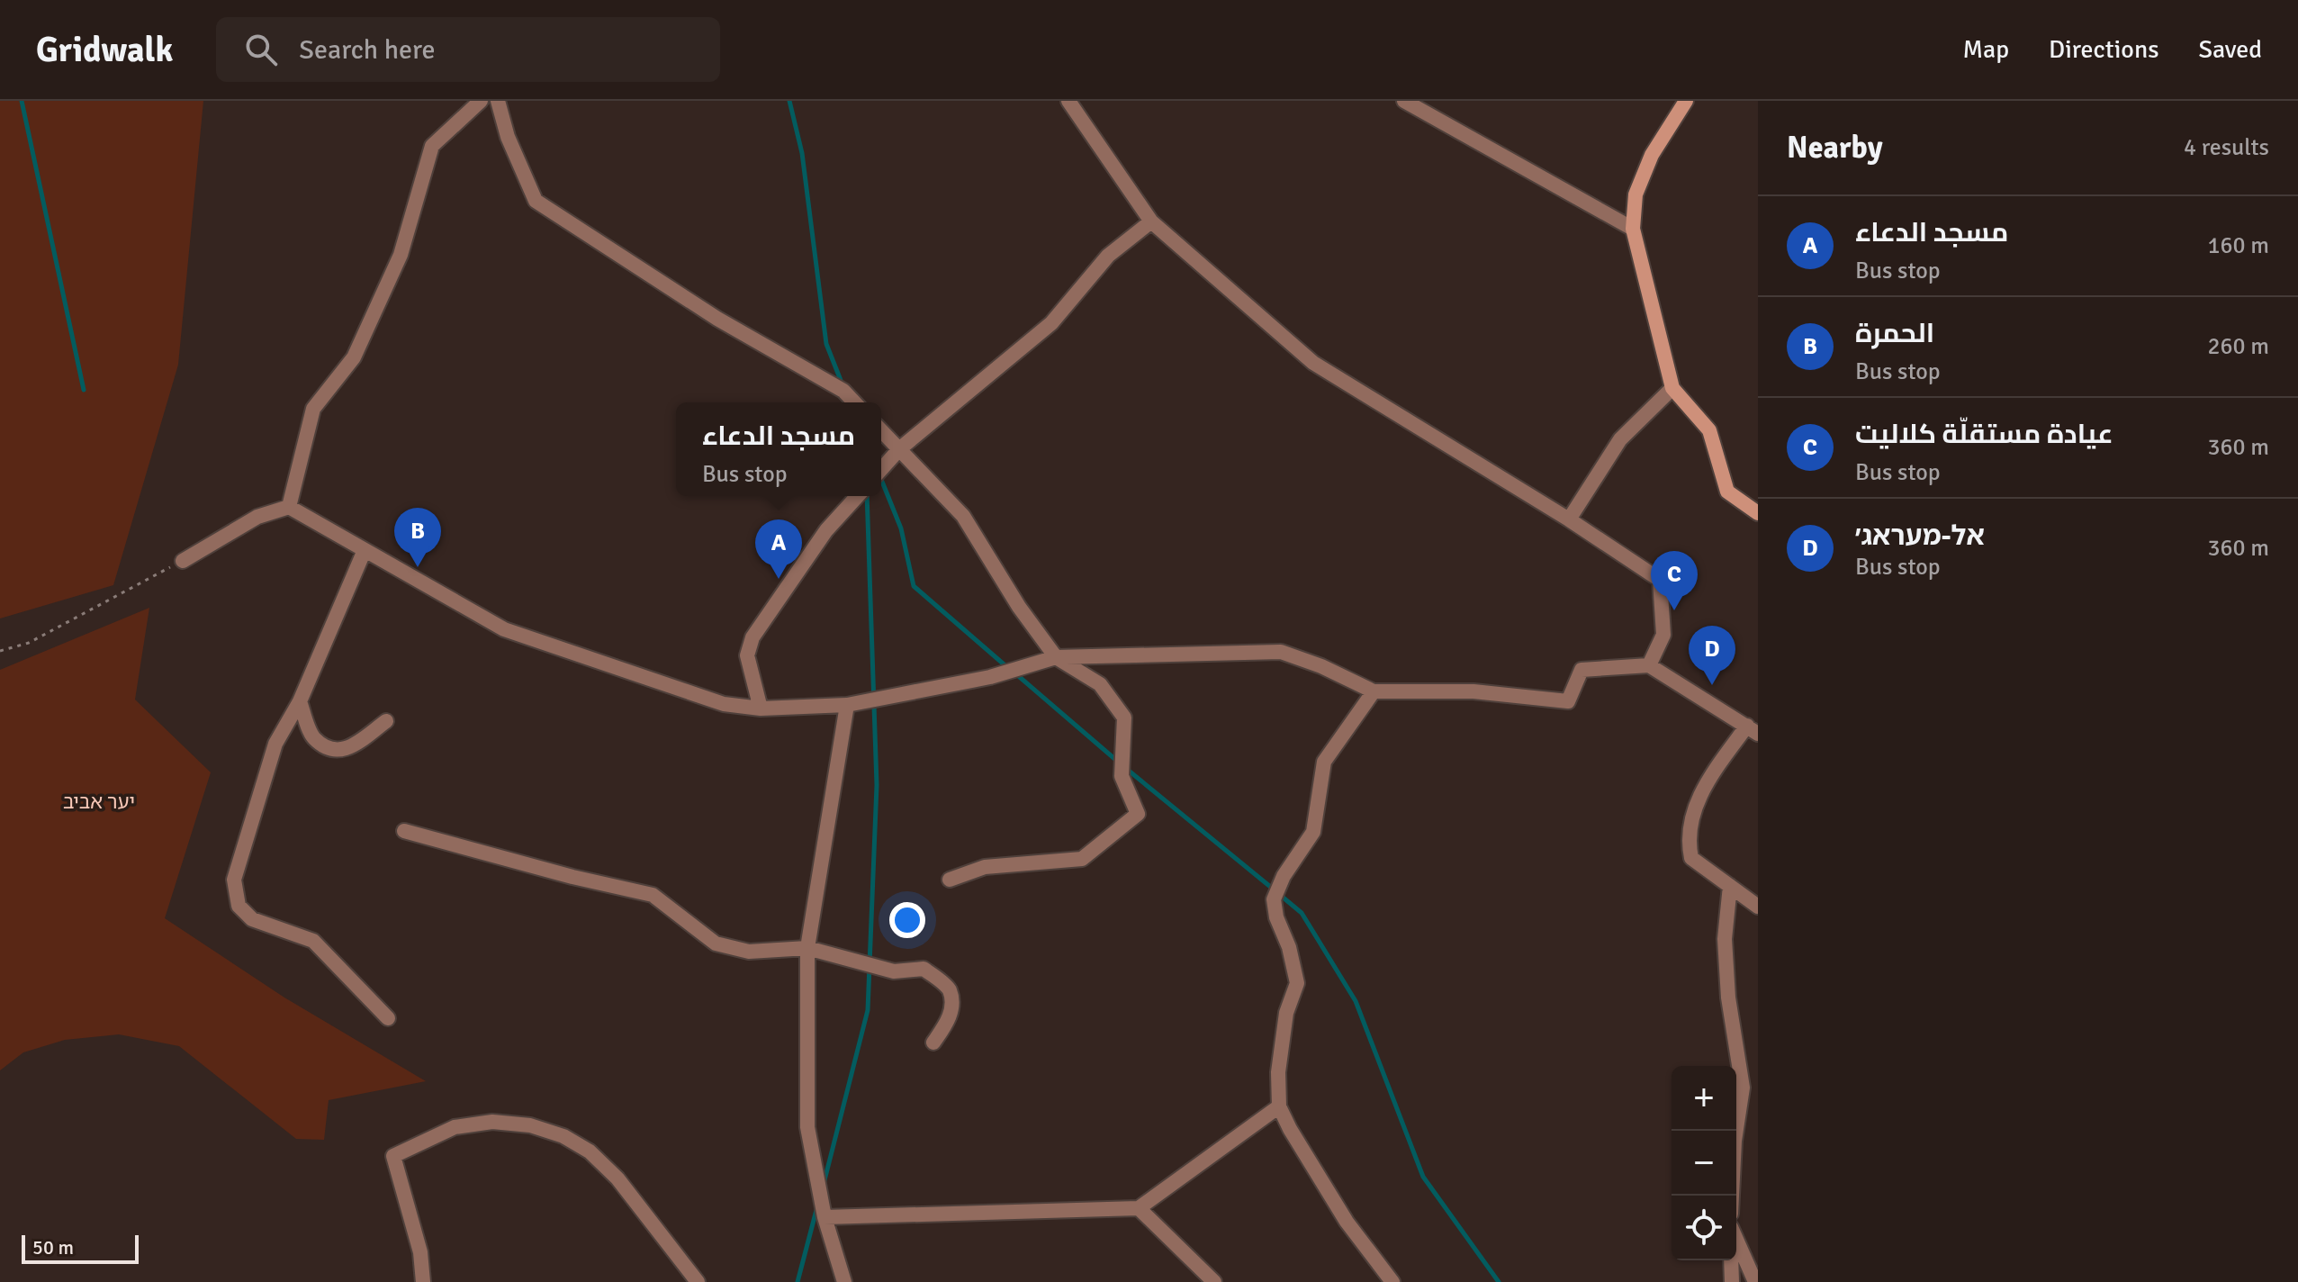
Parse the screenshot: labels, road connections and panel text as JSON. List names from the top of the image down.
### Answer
{
  "parks": ["יער אביב"],
  "scale_bar": "50 m",
  "page": {
    "header": "Gridwalk",
    "search": "Search here",
    "nav": ["Map", "Directions", "Saved"],
    "heading": ["Nearby", "4 results"],
    "list": [
      {
        "mark": "A",
        "name": "مسجد الدعاء",
        "note": "Bus stop",
        "value": "160 m"
      },
      {
        "mark": "B",
        "name": "الحمرة",
        "note": "Bus stop",
        "value": "260 m"
      },
      {
        "mark": "C",
        "name": "عيادة مستقلّة كلاليت",
        "note": "Bus stop",
        "value": "360 m"
      },
      {
        "mark": "D",
        "name": "אל-מעראג׳",
        "note": "Bus stop",
        "value": "360 m"
      }
    ],
    "popup": ["مسجد الدعاء", "Bus stop"],
    "pins": [
      "B",
      "A",
      "C",
      "D"
    ],
    "map_buttons": ["+", "−"],
    "scale": "50 m"
  }
}
